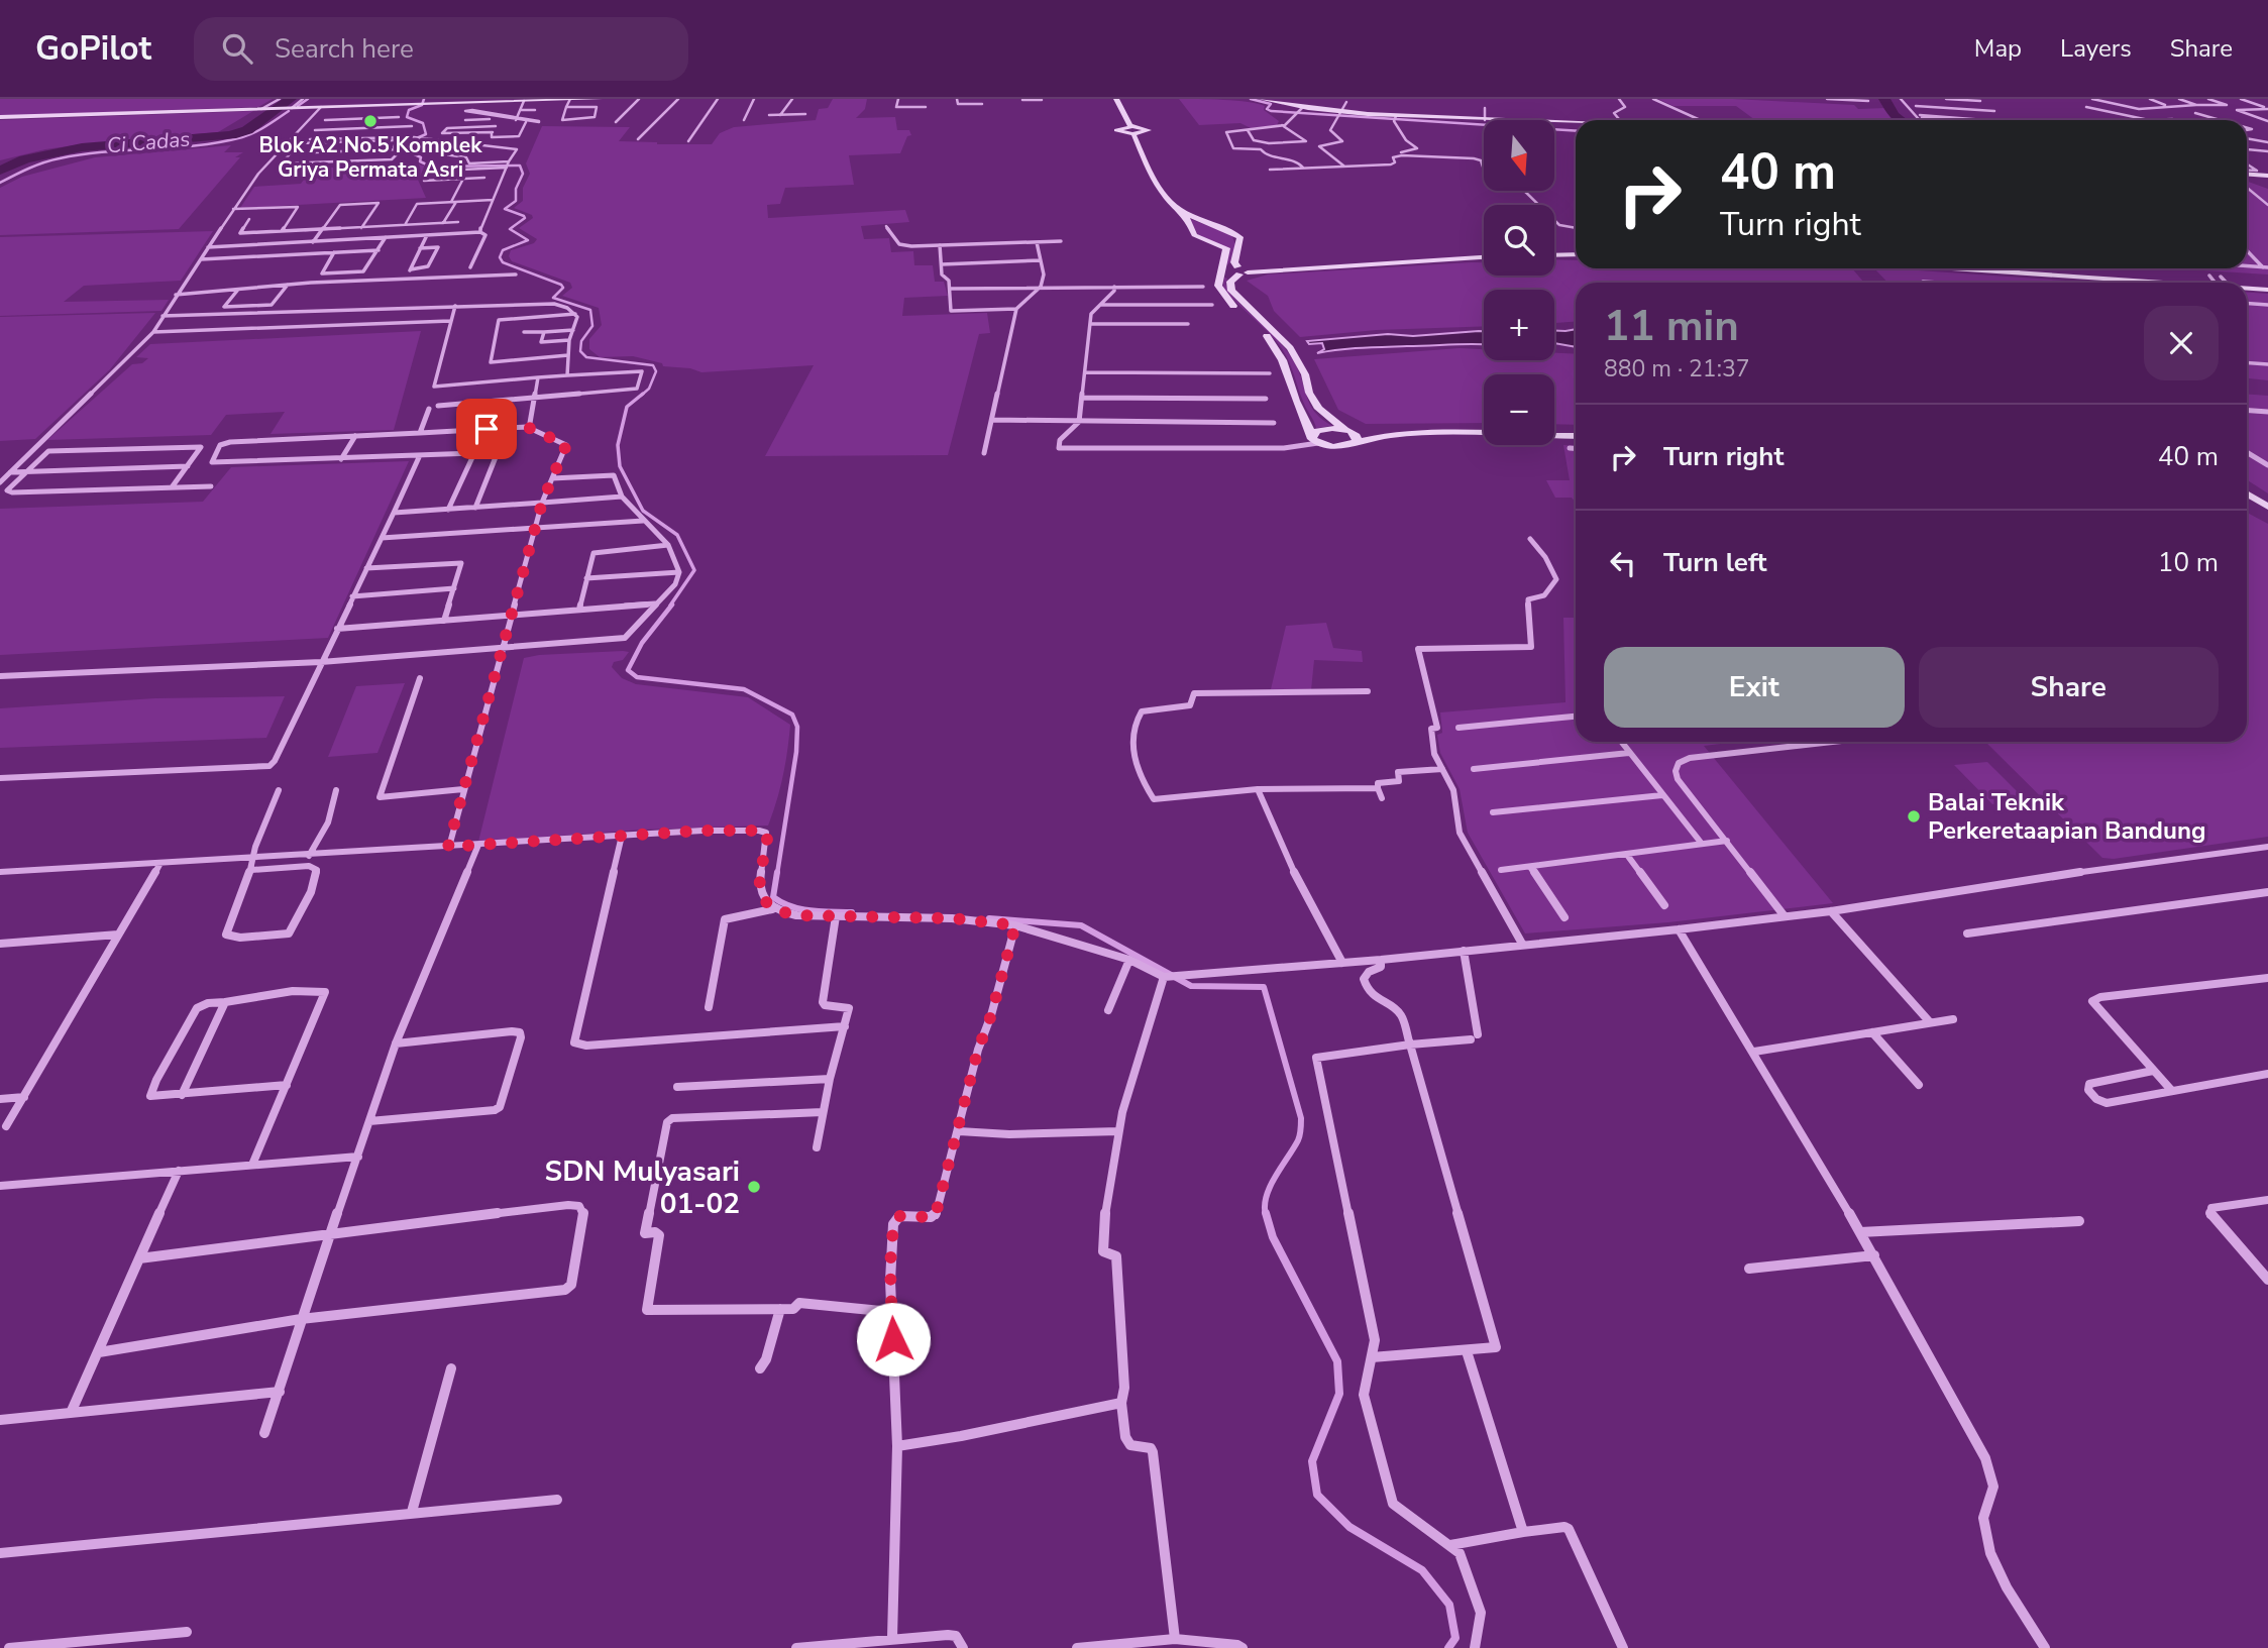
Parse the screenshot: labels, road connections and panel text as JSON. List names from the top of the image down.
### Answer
{
  "water": ["Ci Cadas"],
  "places": ["Blok A2 No.5 Komplek Griya Permata Asri", "Balai Teknik Perkeretaapian Bandung", "SDN Mulyasari 01-02"],
  "north": "bottom",
  "page": {
    "header": "GoPilot",
    "search": "Search here",
    "nav": ["Map", "Layers", "Share"],
    "map_buttons": ["+", "−"],
    "turn": ["40 m", "Turn right"],
    "heading": ["11 min", "880 m · 21:37"],
    "list": [
      {
        "name": "Turn right",
        "value": "40 m"
      },
      {
        "name": "Turn left",
        "value": "10 m"
      }
    ],
    "buttons": ["Exit", "Share"]
  }
}
